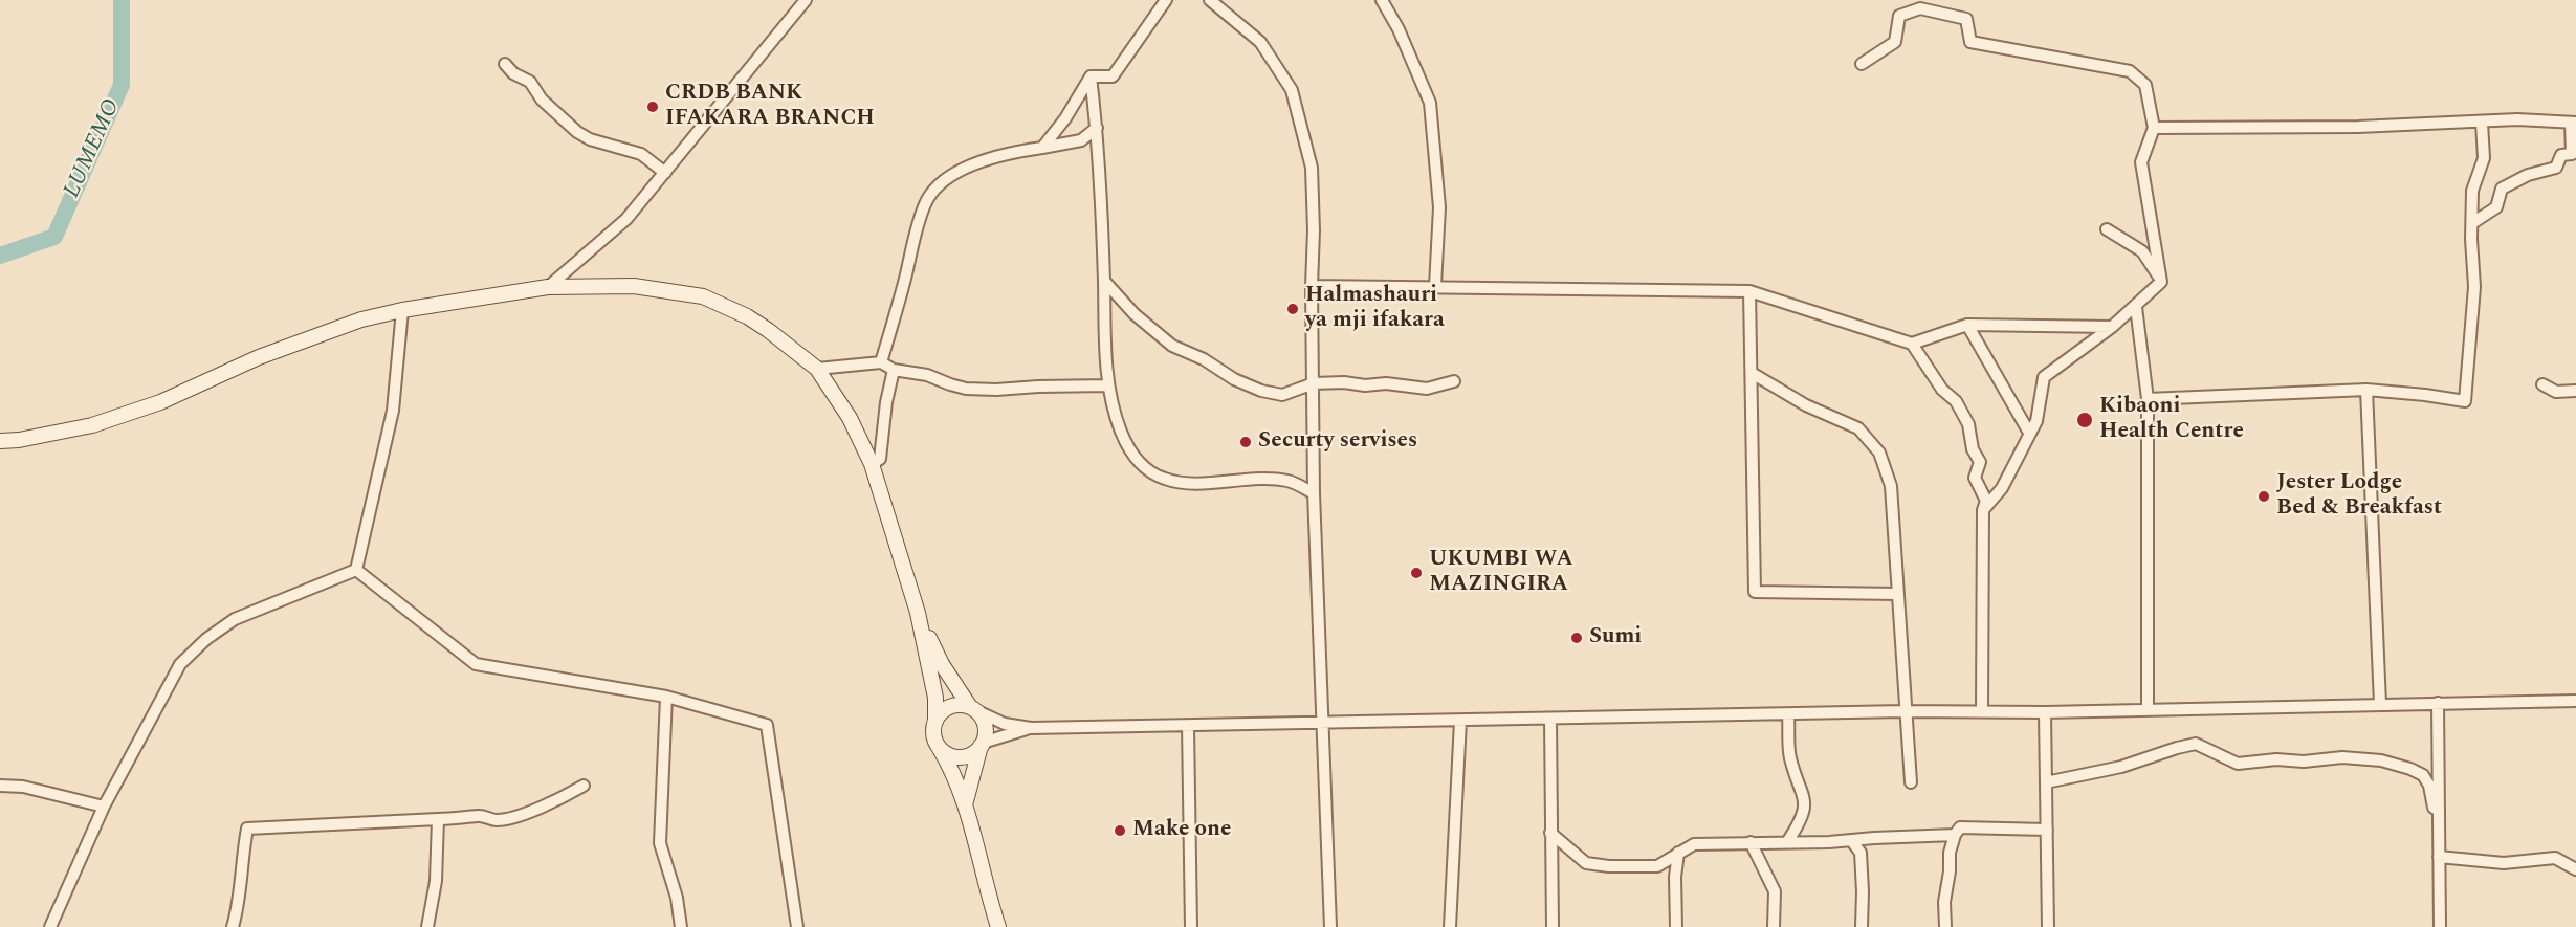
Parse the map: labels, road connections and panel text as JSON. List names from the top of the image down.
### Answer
{
  "water": ["LUMEMO"],
  "places": [
    "CRDB BANK IFAKARA BRANCH",
    "Halmashauri ya mji ifakara",
    "Kibaoni Health Centre",
    "Securty servises",
    "Jester Lodge Bed & Breakfast",
    "UKUMBI WA MAZINGIRA",
    "Sumi",
    "Make one"
  ]
}
